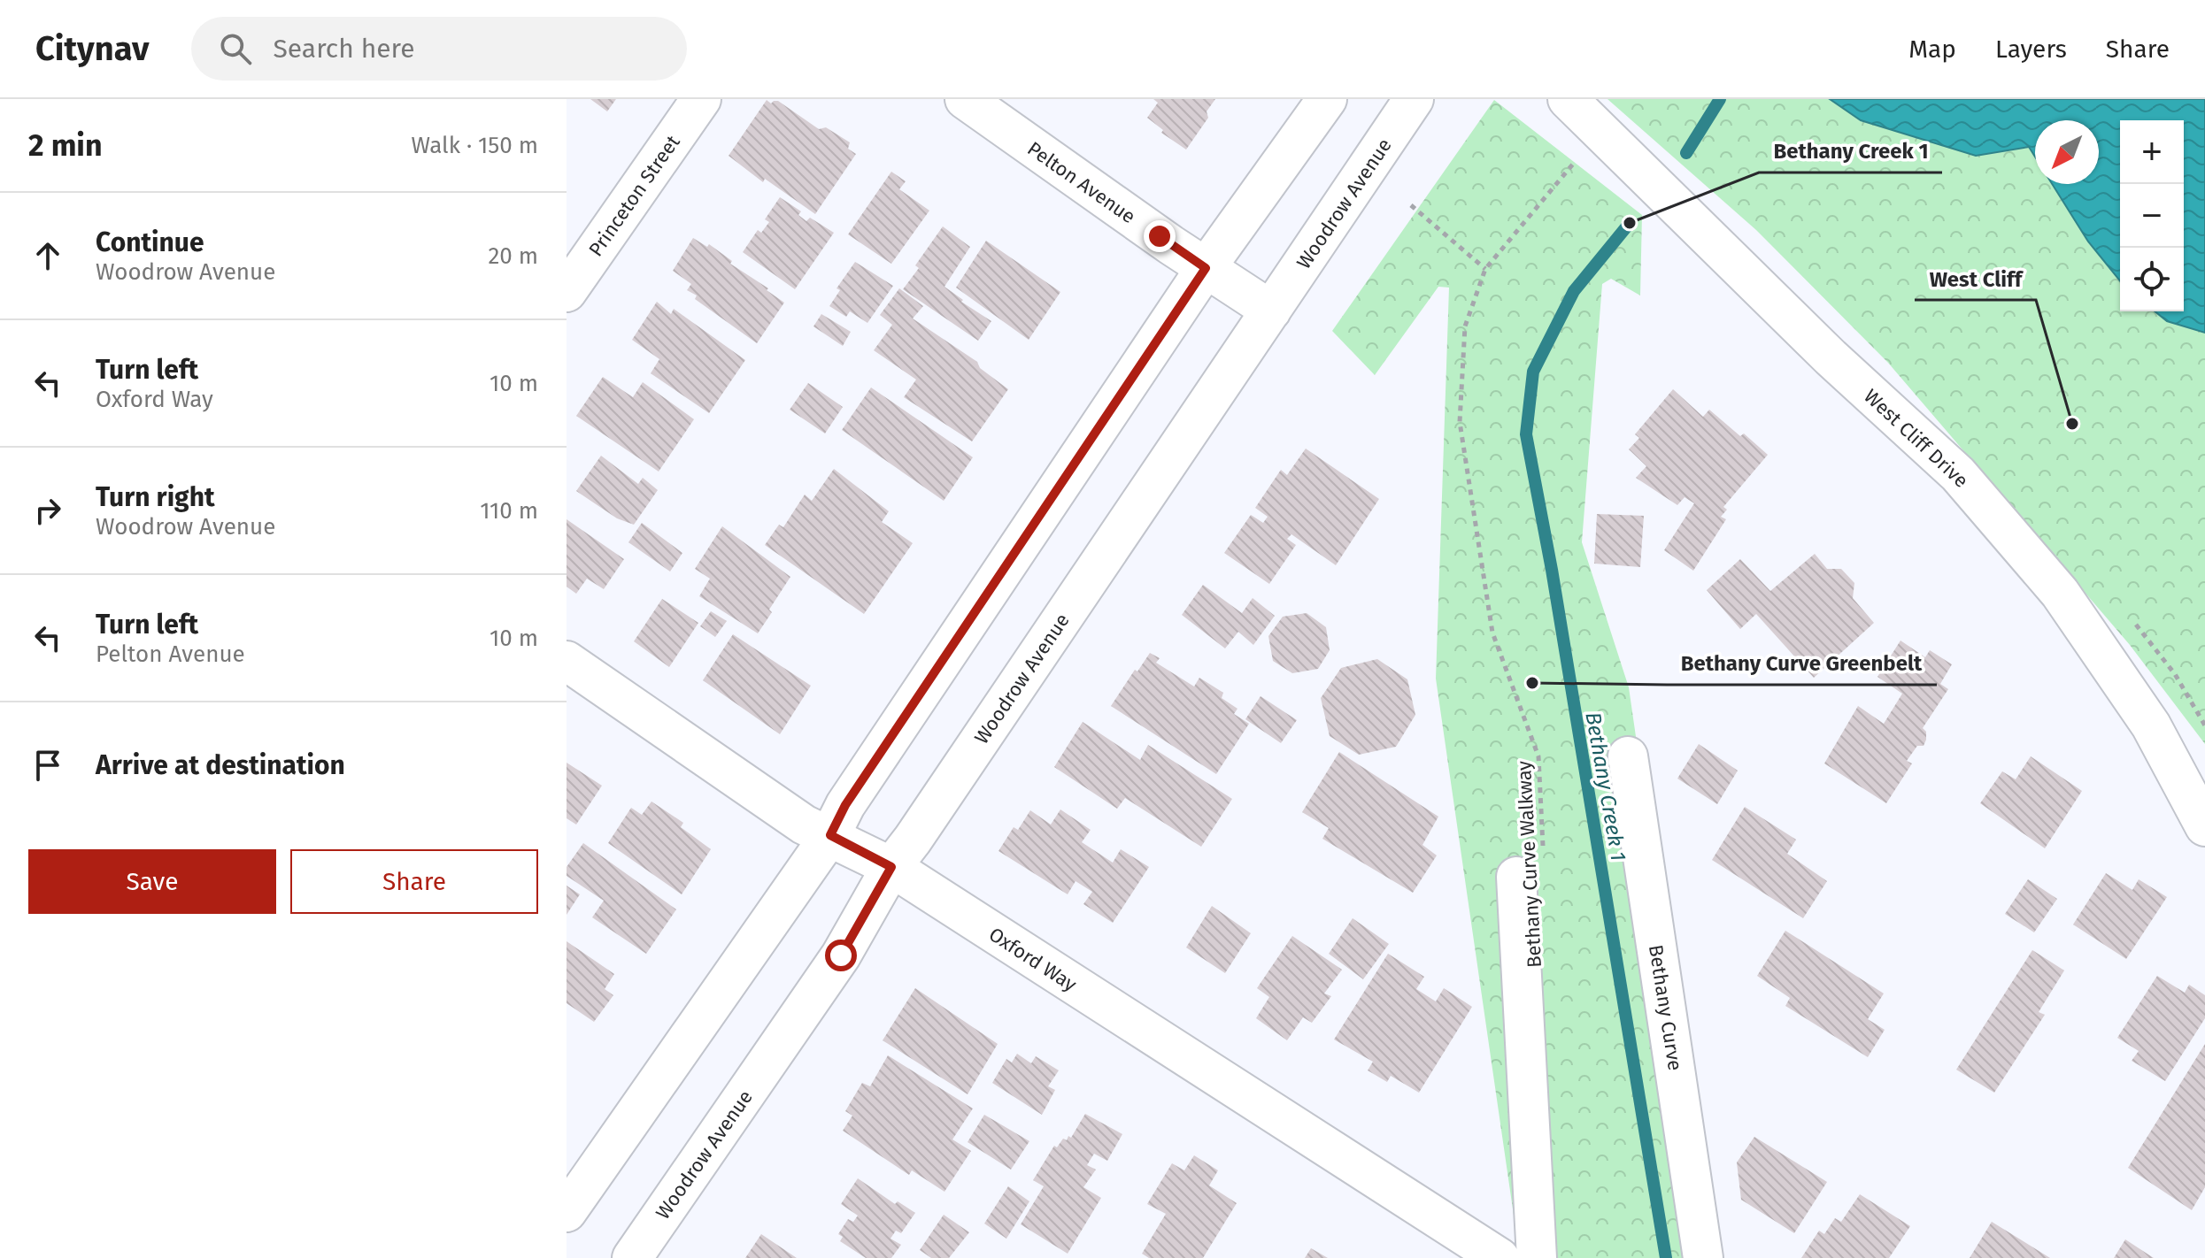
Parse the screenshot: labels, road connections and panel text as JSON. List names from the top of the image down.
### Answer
{
  "streets": {
    "street": [
      "Pelton Avenue",
      "Princeton Street",
      "Woodrow Avenue",
      "West Cliff Drive",
      "Oxford Way",
      "Bethany Curve"
    ],
    "path": ["Bethany Curve Walkway"]
  },
  "crossings": [
    ["Pelton Avenue", "Woodrow Avenue"],
    ["Woodrow Avenue", "Oxford Way"]
  ],
  "water": ["Bethany Creek 1"],
  "places": ["Bethany Creek 1", "West Cliff", "Bethany Curve Greenbelt"],
  "north": "bottom left",
  "page": {
    "header": "Citynav",
    "search": "Search here",
    "nav": ["Map", "Layers", "Share"],
    "heading": ["2 min", "Walk · 150 m"],
    "map_buttons": ["+", "−"],
    "list": [
      ["Continue", "Woodrow Avenue", "20 m"],
      ["Turn left", "Oxford Way", "10 m"],
      ["Turn right", "Woodrow Avenue", "110 m"],
      ["Turn left", "Pelton Avenue", "10 m"],
      "Arrive at destination"
    ],
    "buttons": ["Save", "Share"]
  }
}
